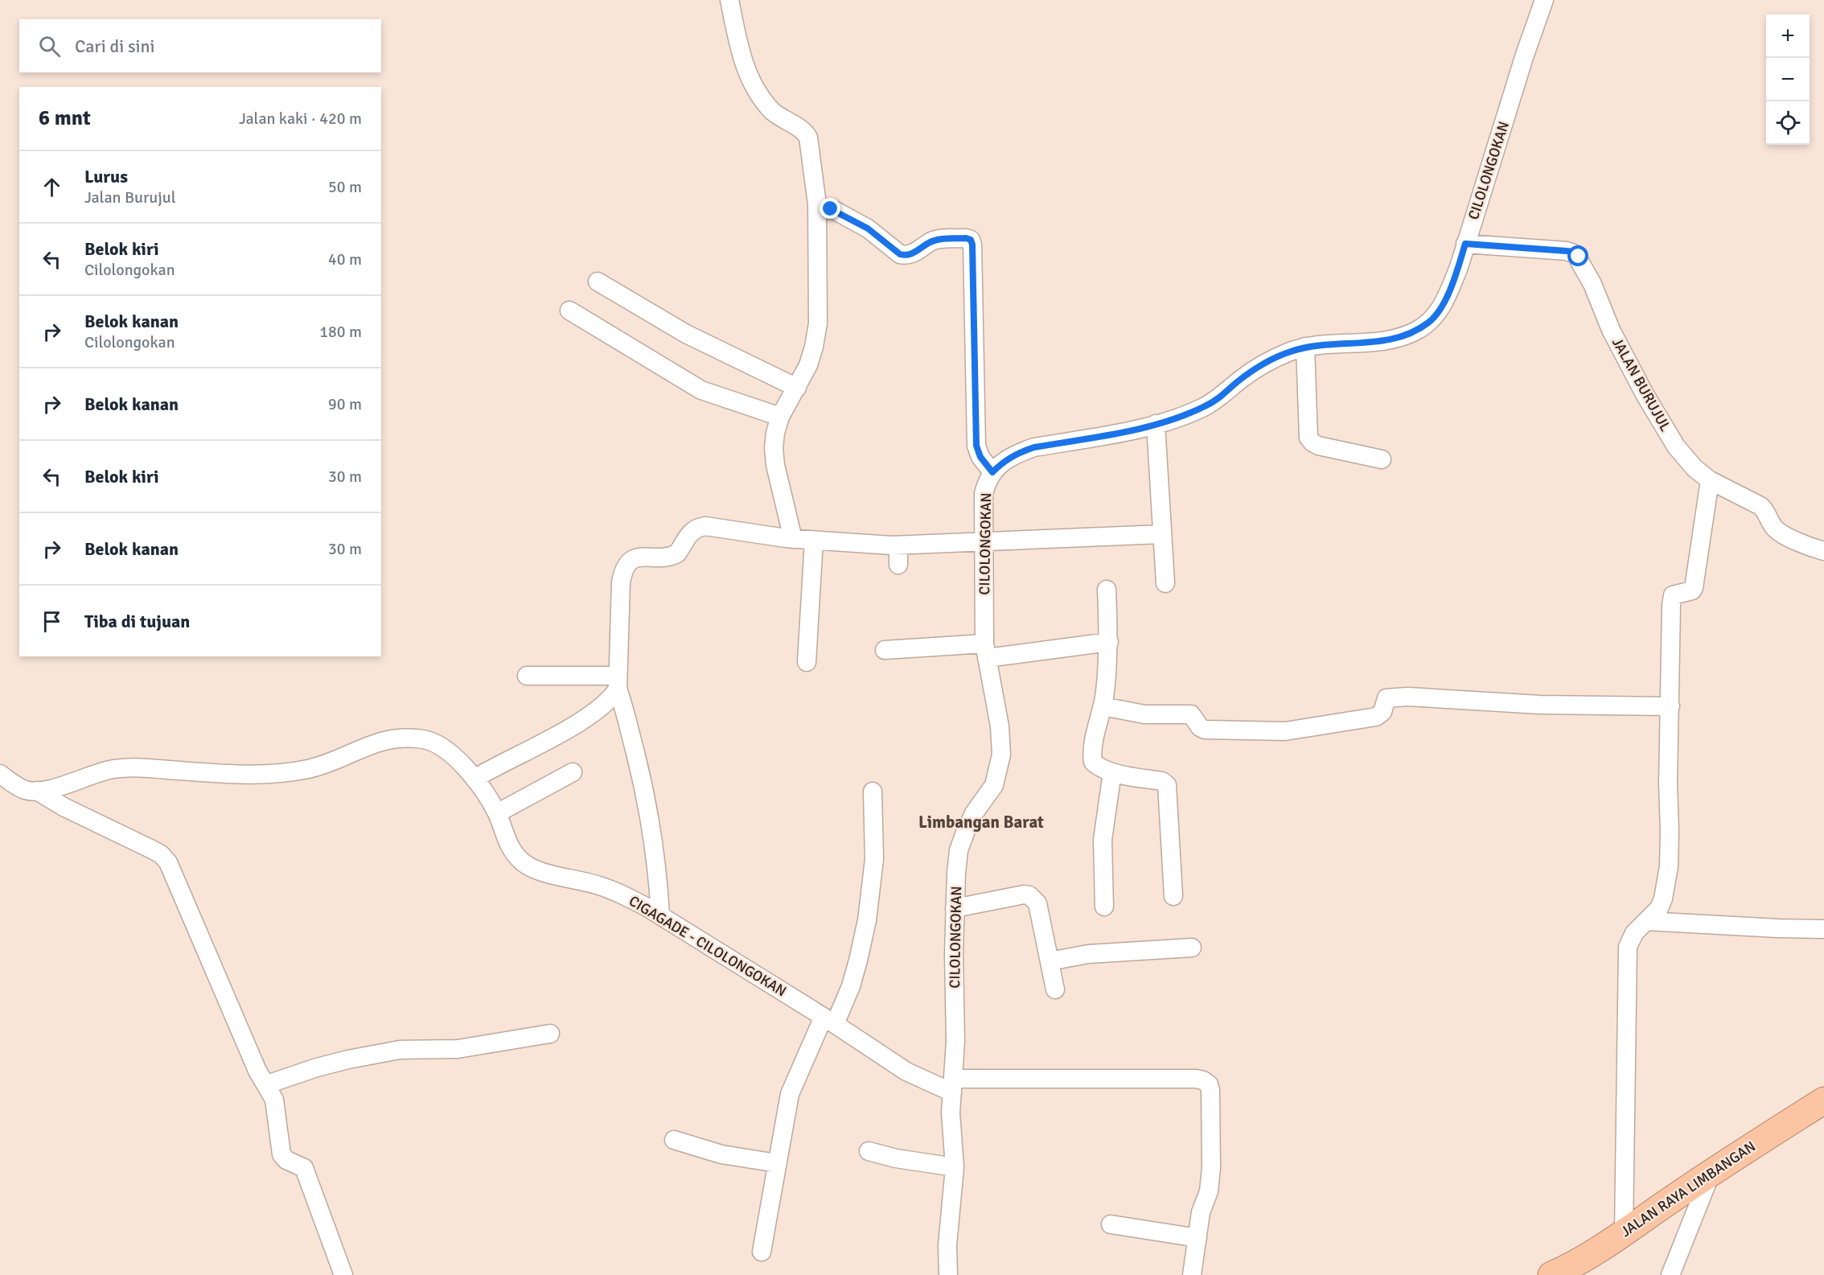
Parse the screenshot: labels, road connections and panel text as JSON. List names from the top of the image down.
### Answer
{
  "streets": {
    "highway": ["JALAN RAYA LIMBANGAN"],
    "street": ["CILOLONGOKAN", "JALAN BURUJUL", "CIGAGADE - CILOLONGOKAN"]
  },
  "crossings": [
    ["CILOLONGOKAN", "JALAN BURUJUL"],
    ["CILOLONGOKAN", "CIGAGADE - CILOLONGOKAN"]
  ],
  "districts": ["Limbangan Barat"],
  "page": {
    "map_buttons": ["+", "−"],
    "search": "Cari di sini",
    "heading": ["6 mnt", "Jalan kaki · 420 m"],
    "list": [
      ["Lurus", "Jalan Burujul", "50 m"],
      ["Belok kiri", "Cilolongokan", "40 m"],
      ["Belok kanan", "Cilolongokan", "180 m"],
      ["Belok kanan", "90 m"],
      ["Belok kiri", "30 m"],
      ["Belok kanan", "30 m"],
      "Tiba di tujuan"
    ]
  }
}
